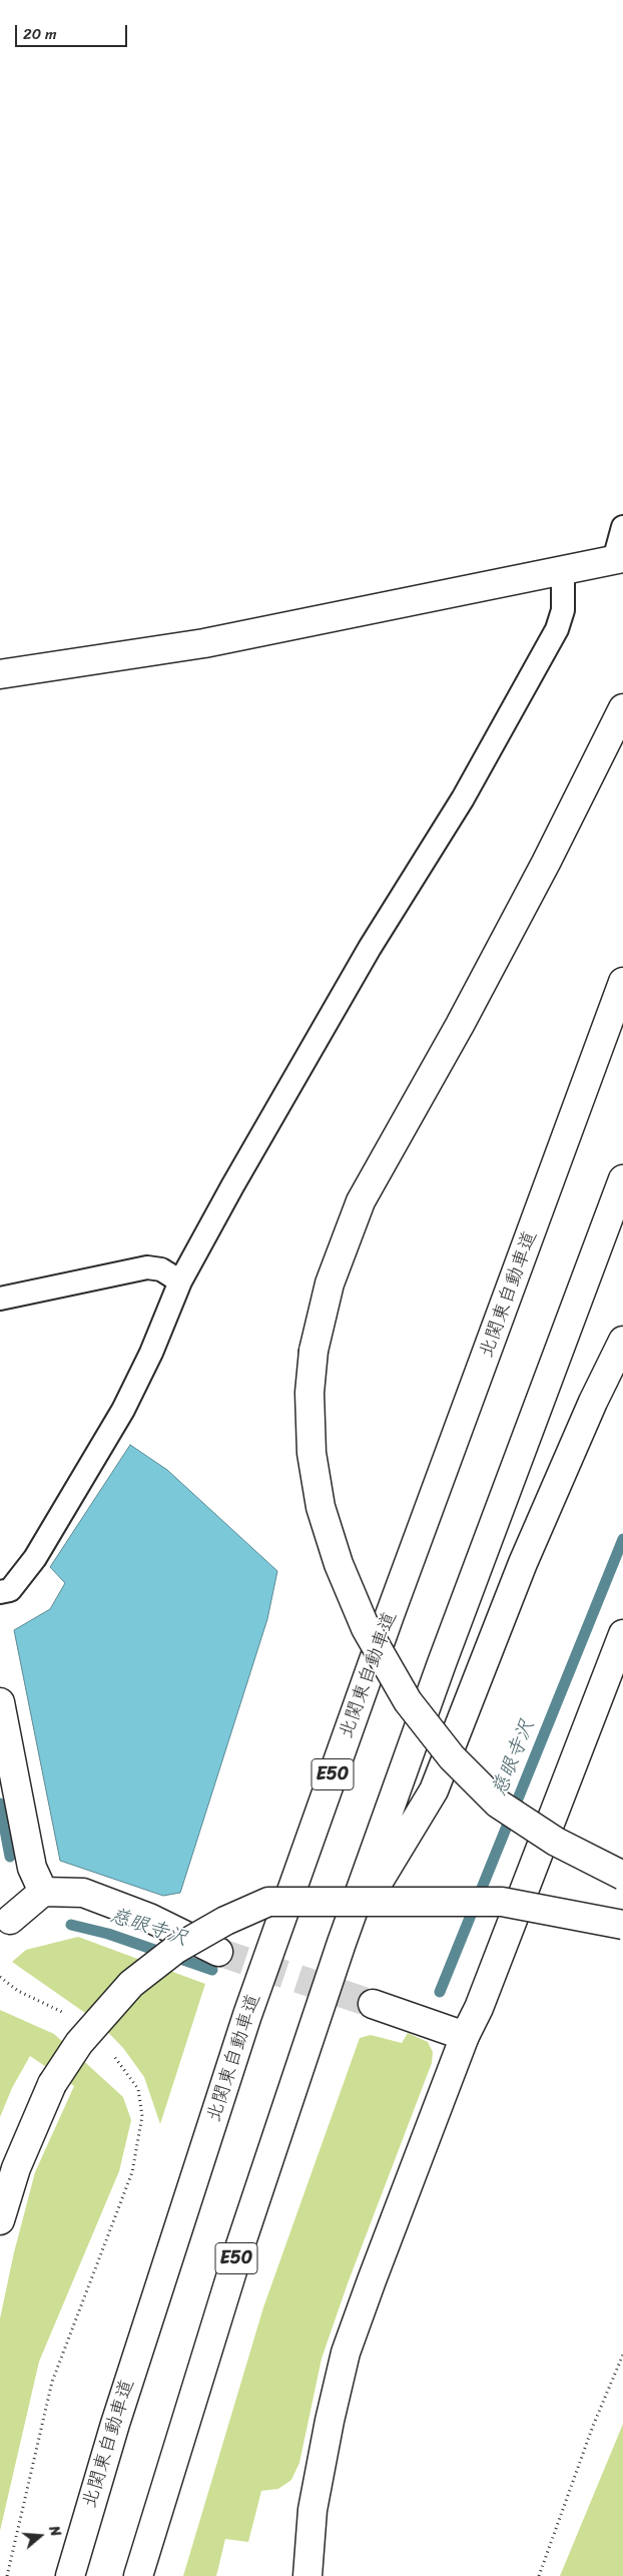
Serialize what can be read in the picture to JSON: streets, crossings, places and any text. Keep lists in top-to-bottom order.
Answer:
{
  "streets": {
    "main road": ["北関東自動車道", "E50"]
  },
  "water": ["慈眼寺沢"],
  "scale_bar": "20 m",
  "north": "right"
}
